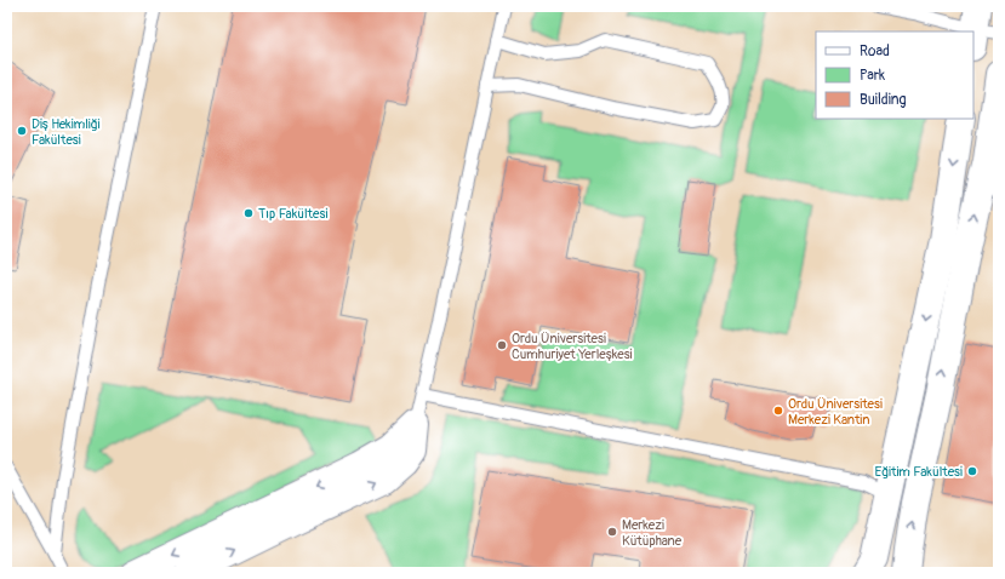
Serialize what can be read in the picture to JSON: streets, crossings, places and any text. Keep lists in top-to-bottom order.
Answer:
{
  "places": [
    "Diş Hekimliği Fakültesi",
    "Tıp Fakültesi",
    "Ordu Üniversitesi Cumhuriyet Yerleşkesi",
    "Ordu Üniversitesi Merkezi Kantin",
    "Eğitim Fakültesi",
    "Merkezi Kütüphane"
  ],
  "legend": ["Road", "Park", "Building"]
}
